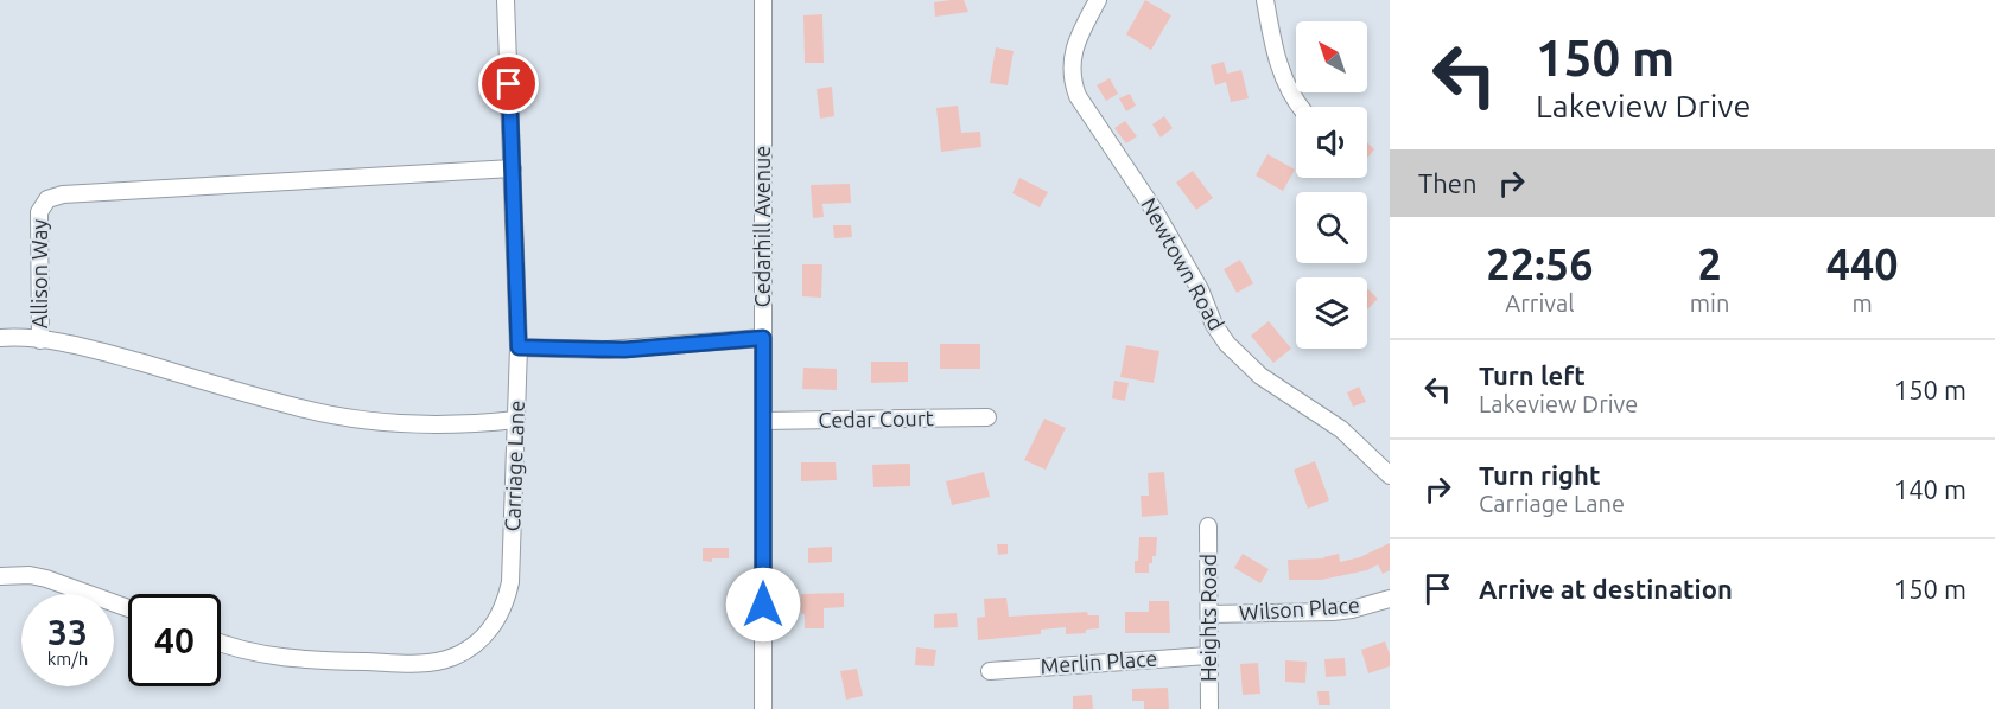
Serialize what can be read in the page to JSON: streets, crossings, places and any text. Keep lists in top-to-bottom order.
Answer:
{
  "streets": {
    "street": [
      "Cedarhill Avenue",
      "Newtown Road",
      "Allison Way",
      "Cedar Court",
      "Carriage Lane",
      "Wilson Place",
      "Heights Road",
      "Merlin Place"
    ]
  },
  "crossings": [
    ["Cedarhill Avenue", "Cedar Court"],
    ["Allison Way", "Carriage Lane"],
    ["Wilson Place", "Heights Road"],
    ["Heights Road", "Merlin Place"]
  ],
  "north": "top left",
  "page": {
    "turn": ["150 m", "Lakeview Drive"],
    "then": "Then",
    "eta": [
      "22:56",
      "Arrival",
      "2",
      "min",
      "440",
      "m"
    ],
    "list": [
      {
        "name": "Turn left",
        "note": "Lakeview Drive",
        "value": "150 m"
      },
      {
        "name": "Turn right",
        "note": "Carriage Lane",
        "value": "140 m"
      },
      {
        "name": "Arrive at destination",
        "value": "150 m"
      }
    ],
    "speed": "33 km/h",
    "limit": "40"
  }
}
